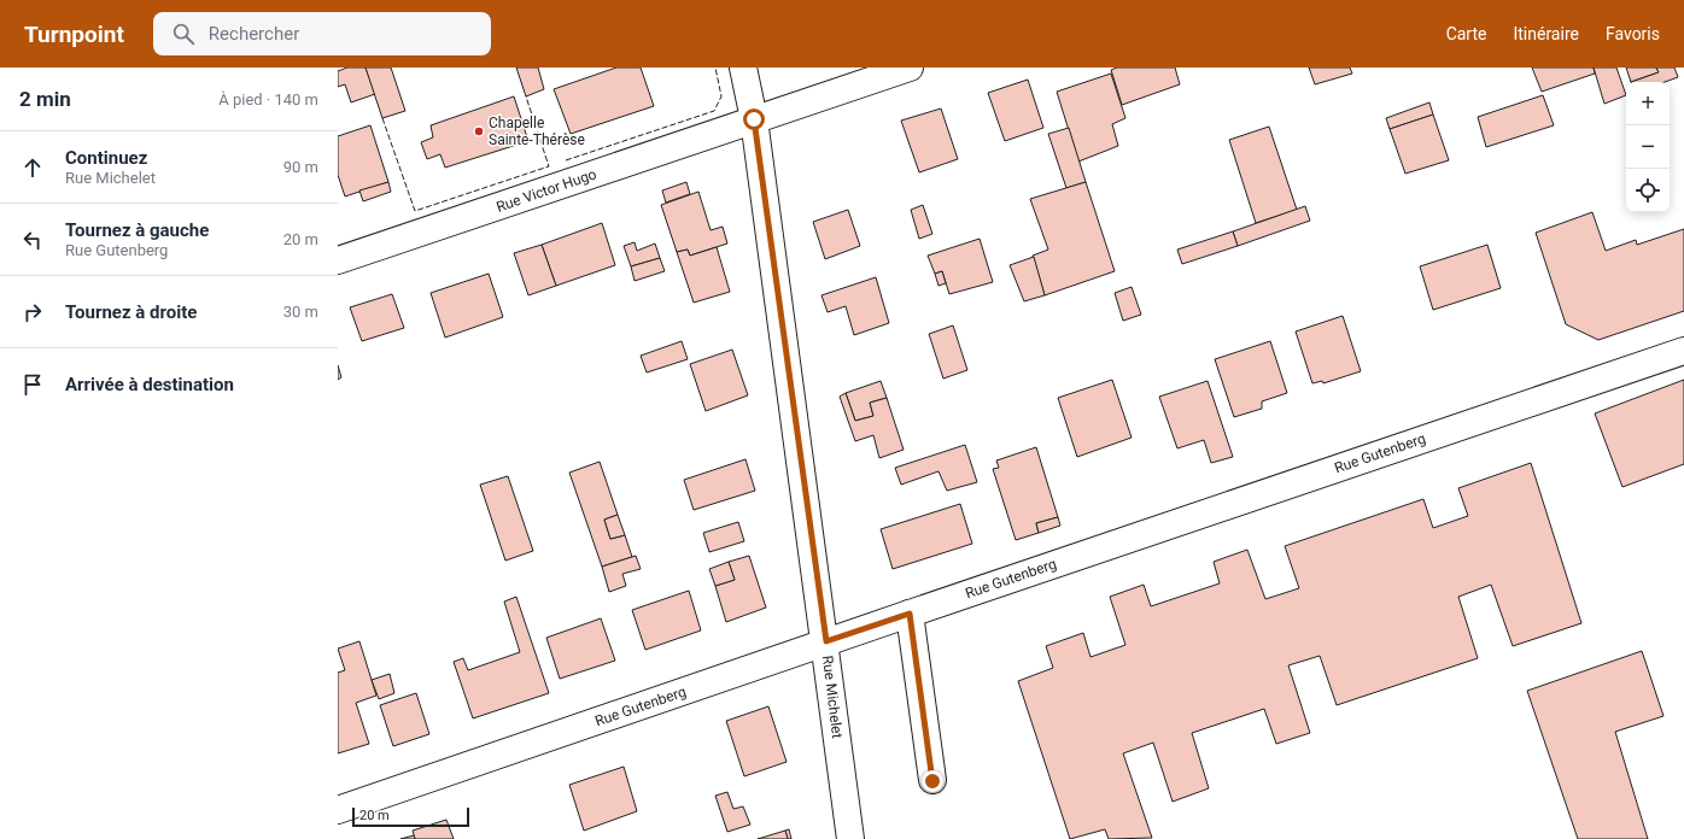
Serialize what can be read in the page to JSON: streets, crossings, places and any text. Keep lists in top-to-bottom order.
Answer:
{
  "streets": {
    "street": ["Rue Victor Hugo", "Rue Gutenberg", "Rue Michelet"]
  },
  "crossings": [
    ["Rue Victor Hugo", "Rue Michelet"],
    ["Rue Gutenberg", "Rue Michelet"]
  ],
  "places": ["Chapelle Sainte-Thérèse"],
  "scale_bar": "20 m",
  "page": {
    "header": "Turnpoint",
    "search": "Rechercher",
    "nav": ["Carte", "Itinéraire", "Favoris"],
    "heading": ["2 min", "À pied · 140 m"],
    "map_buttons": ["+", "−"],
    "list": [
      ["Continuez", "Rue Michelet", "90 m"],
      ["Tournez à gauche", "Rue Gutenberg", "20 m"],
      ["Tournez à droite", "30 m"],
      "Arrivée à destination"
    ],
    "scale": "20 m"
  }
}
